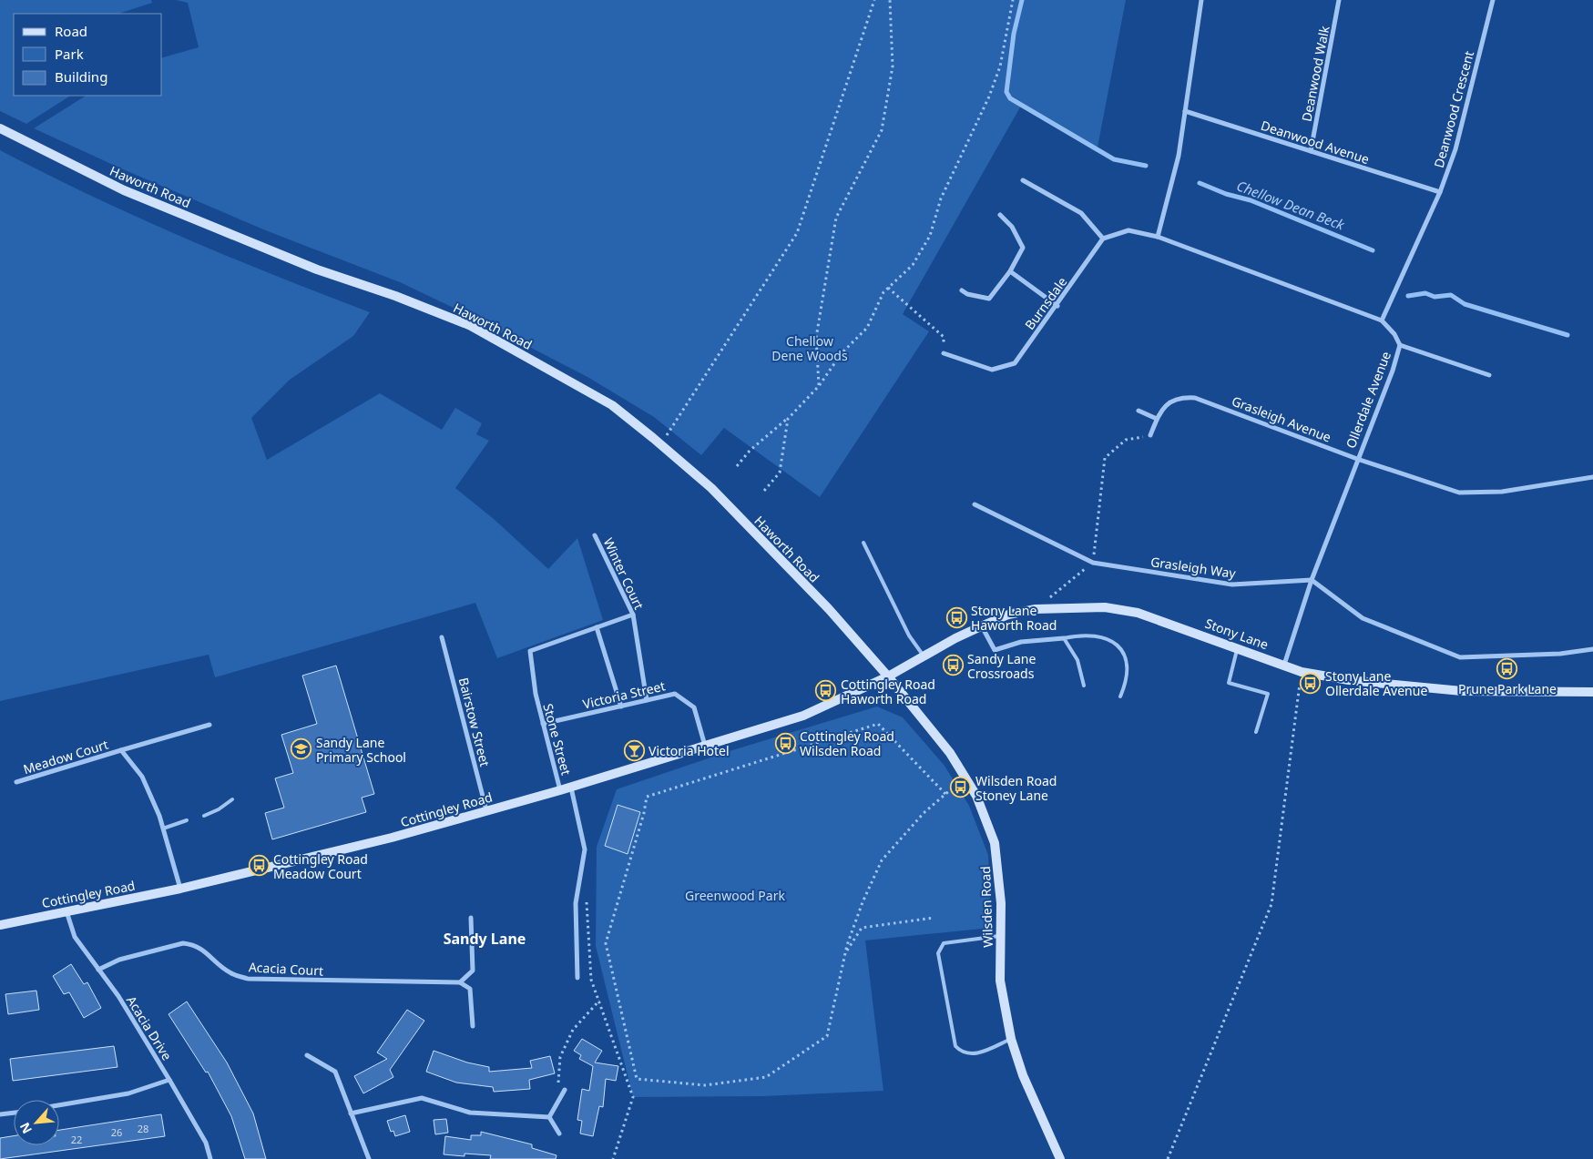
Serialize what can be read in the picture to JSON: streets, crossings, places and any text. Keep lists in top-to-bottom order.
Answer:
{
  "streets": {
    "main road": [
      "Haworth Road",
      "Stony Lane",
      "Cottingley Road",
      "Wilsden Road"
    ],
    "street": [
      "Deanwood Walk",
      "Deanwood Crescent",
      "Deanwood Avenue",
      "Burnsdale",
      "Ollerdale Avenue",
      "Grasleigh Avenue",
      "Grasleigh Way",
      "Winter Court",
      "Victoria Street",
      "Bairstow Street",
      "Stone Street",
      "Meadow Court",
      "Acacia Court",
      "Acacia Drive"
    ]
  },
  "crossings": [
    ["Deanwood Walk", "Deanwood Avenue"],
    ["Deanwood Crescent", "Deanwood Avenue"],
    ["Deanwood Crescent", "Ollerdale Avenue"],
    ["Haworth Road", "Stony Lane"],
    ["Haworth Road", "Cottingley Road"],
    ["Haworth Road", "Wilsden Road"],
    ["Ollerdale Avenue", "Grasleigh Avenue"],
    ["Ollerdale Avenue", "Grasleigh Way"],
    ["Ollerdale Avenue", "Stony Lane"],
    ["Winter Court", "Victoria Street"],
    ["Stony Lane", "Cottingley Road"],
    ["Stony Lane", "Wilsden Road"],
    ["Victoria Street", "Stone Street"],
    ["Victoria Street", "Cottingley Road"],
    ["Bairstow Street", "Cottingley Road"],
    ["Stone Street", "Cottingley Road"],
    ["Meadow Court", "Cottingley Road"],
    ["Cottingley Road", "Wilsden Road"],
    ["Cottingley Road", "Acacia Drive"],
    ["Acacia Court", "Acacia Drive"]
  ],
  "districts": ["Sandy Lane"],
  "water": ["Chellow Dean Beck"],
  "parks": ["Chellow Dene Woods", "Greenwood Park"],
  "places": {
    "bus stop": [
      "Stony Lane Haworth Road",
      "Sandy Lane Crossroads",
      "Prune Park Lane",
      "Stony Lane Ollerdale Avenue",
      "Cottingley Road Haworth Road",
      "Cottingley Road Wilsden Road",
      "Wilsden Road Stoney Lane",
      "Cottingley Road Meadow Court"
    ],
    "school or university": ["Sandy Lane Primary School"],
    "bar": ["Victoria Hotel"]
  },
  "house_numbers": ["28", "26", "22"],
  "legend": ["Road", "Park", "Building"],
  "north": "bottom left"
}
